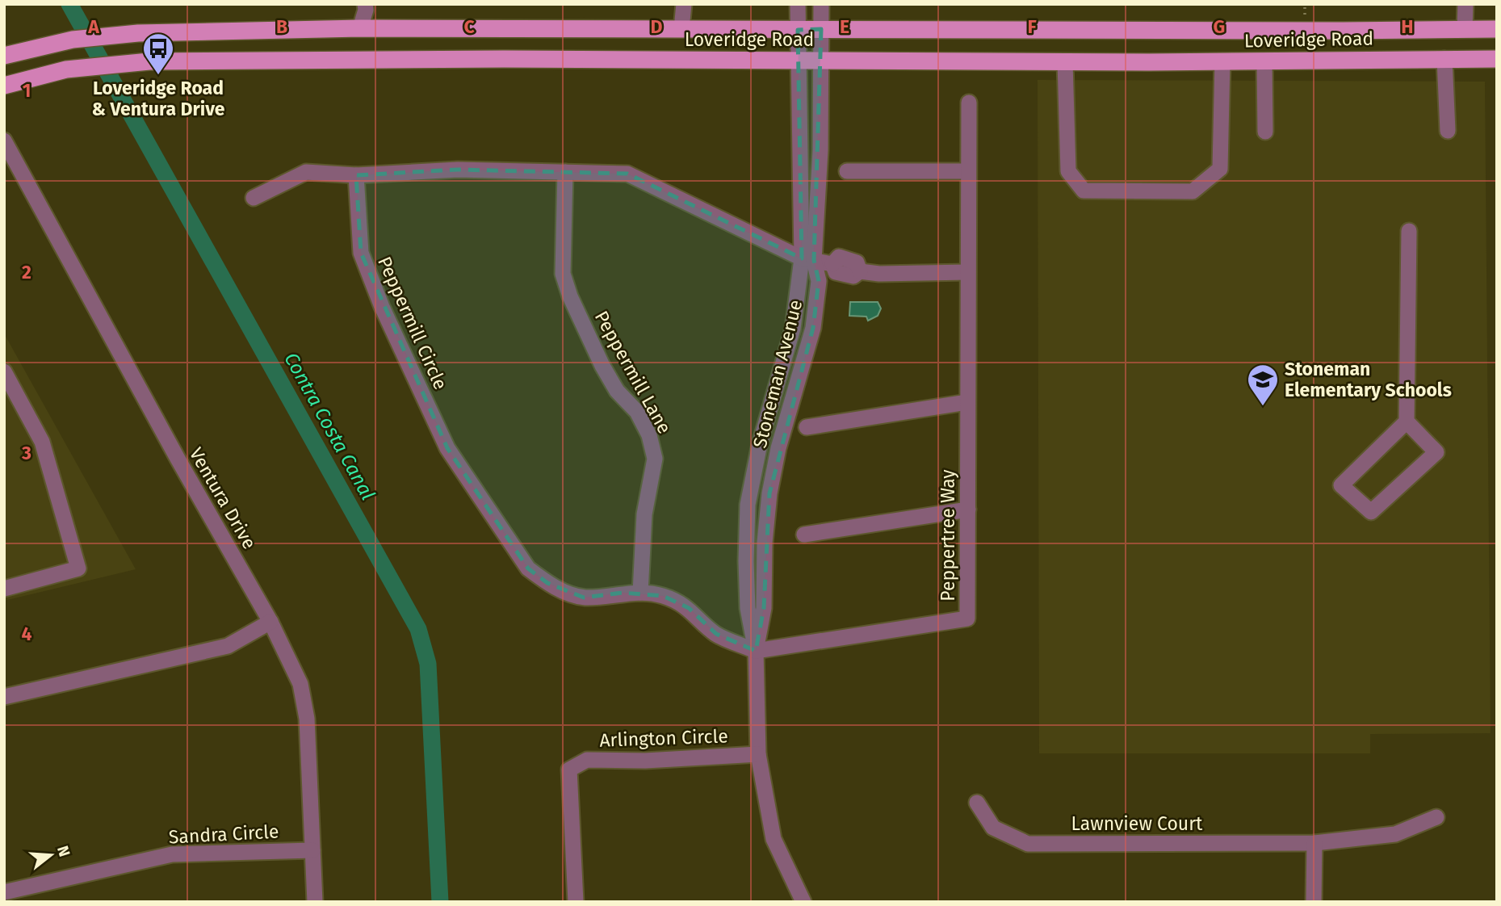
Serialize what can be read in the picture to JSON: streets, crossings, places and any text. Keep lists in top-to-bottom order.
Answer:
{
  "streets": {
    "main road": ["Loveridge Road"],
    "street": [
      "Peppermill Circle",
      "Peppermill Lane",
      "Stoneman Avenue",
      "Ventura Drive",
      "Peppertree Way",
      "Arlington Circle",
      "Lawnview Court",
      "Sandra Circle"
    ]
  },
  "crossings": [
    ["Loveridge Road", "Stoneman Avenue"],
    ["Peppermill Circle", "Peppermill Lane"],
    ["Peppermill Circle", "Stoneman Avenue"],
    ["Peppermill Circle", "Peppertree Way"],
    ["Stoneman Avenue", "Peppertree Way"],
    ["Stoneman Avenue", "Arlington Circle"],
    ["Ventura Drive", "Sandra Circle"]
  ],
  "water": ["Contra Costa Canal"],
  "places": {
    "bus stop": ["Loveridge Road & Ventura Drive"],
    "school or university": ["Stoneman Elementary Schools"]
  },
  "north": "right",
  "grid": {
    "columns": [
      "A",
      "B",
      "C",
      "D",
      "E",
      "F",
      "G",
      "H"
    ],
    "rows": [
      "1",
      "2",
      "3",
      "4"
    ]
  }
}
